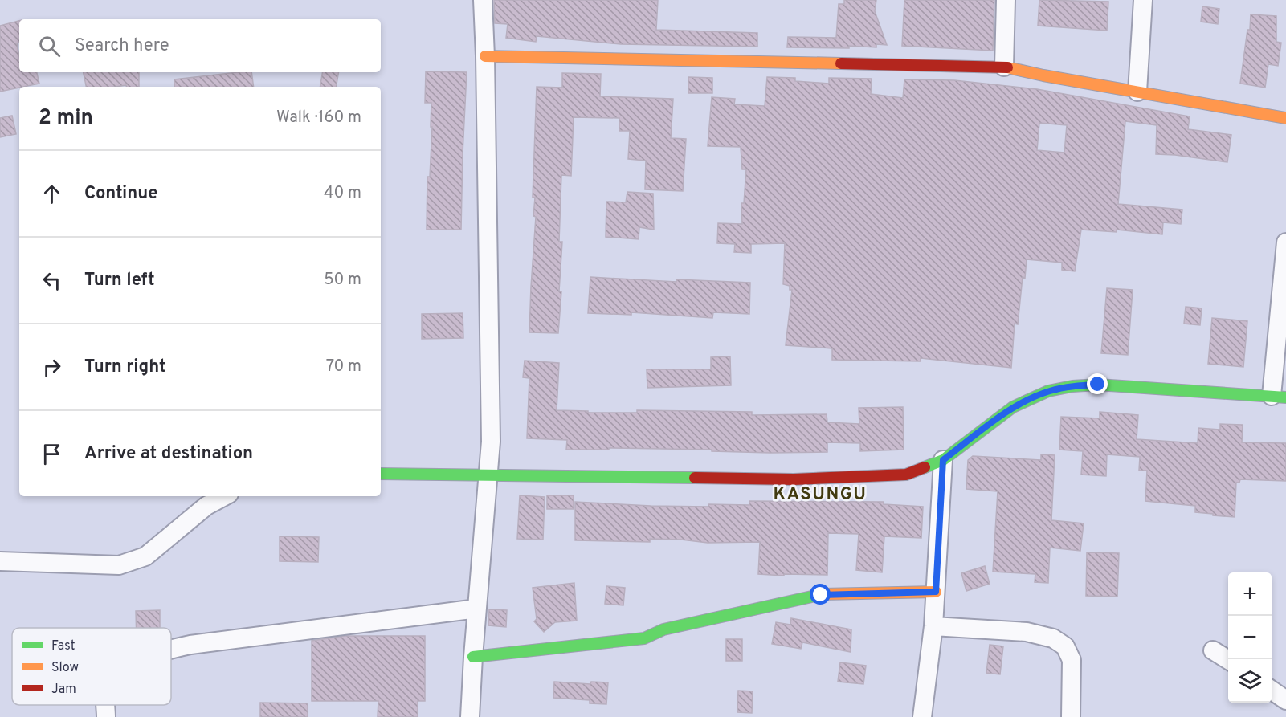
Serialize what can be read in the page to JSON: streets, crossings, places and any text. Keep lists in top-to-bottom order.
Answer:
{
  "districts": ["KASUNGU"],
  "legend": ["Fast", "Slow", "Jam"],
  "page": {
    "search": "Search here",
    "heading": ["2 min", "Walk · 160 m"],
    "list": [
      ["Continue", "40 m"],
      ["Turn left", "50 m"],
      ["Turn right", "70 m"],
      "Arrive at destination"
    ],
    "map_buttons": ["+", "−"]
  }
}
